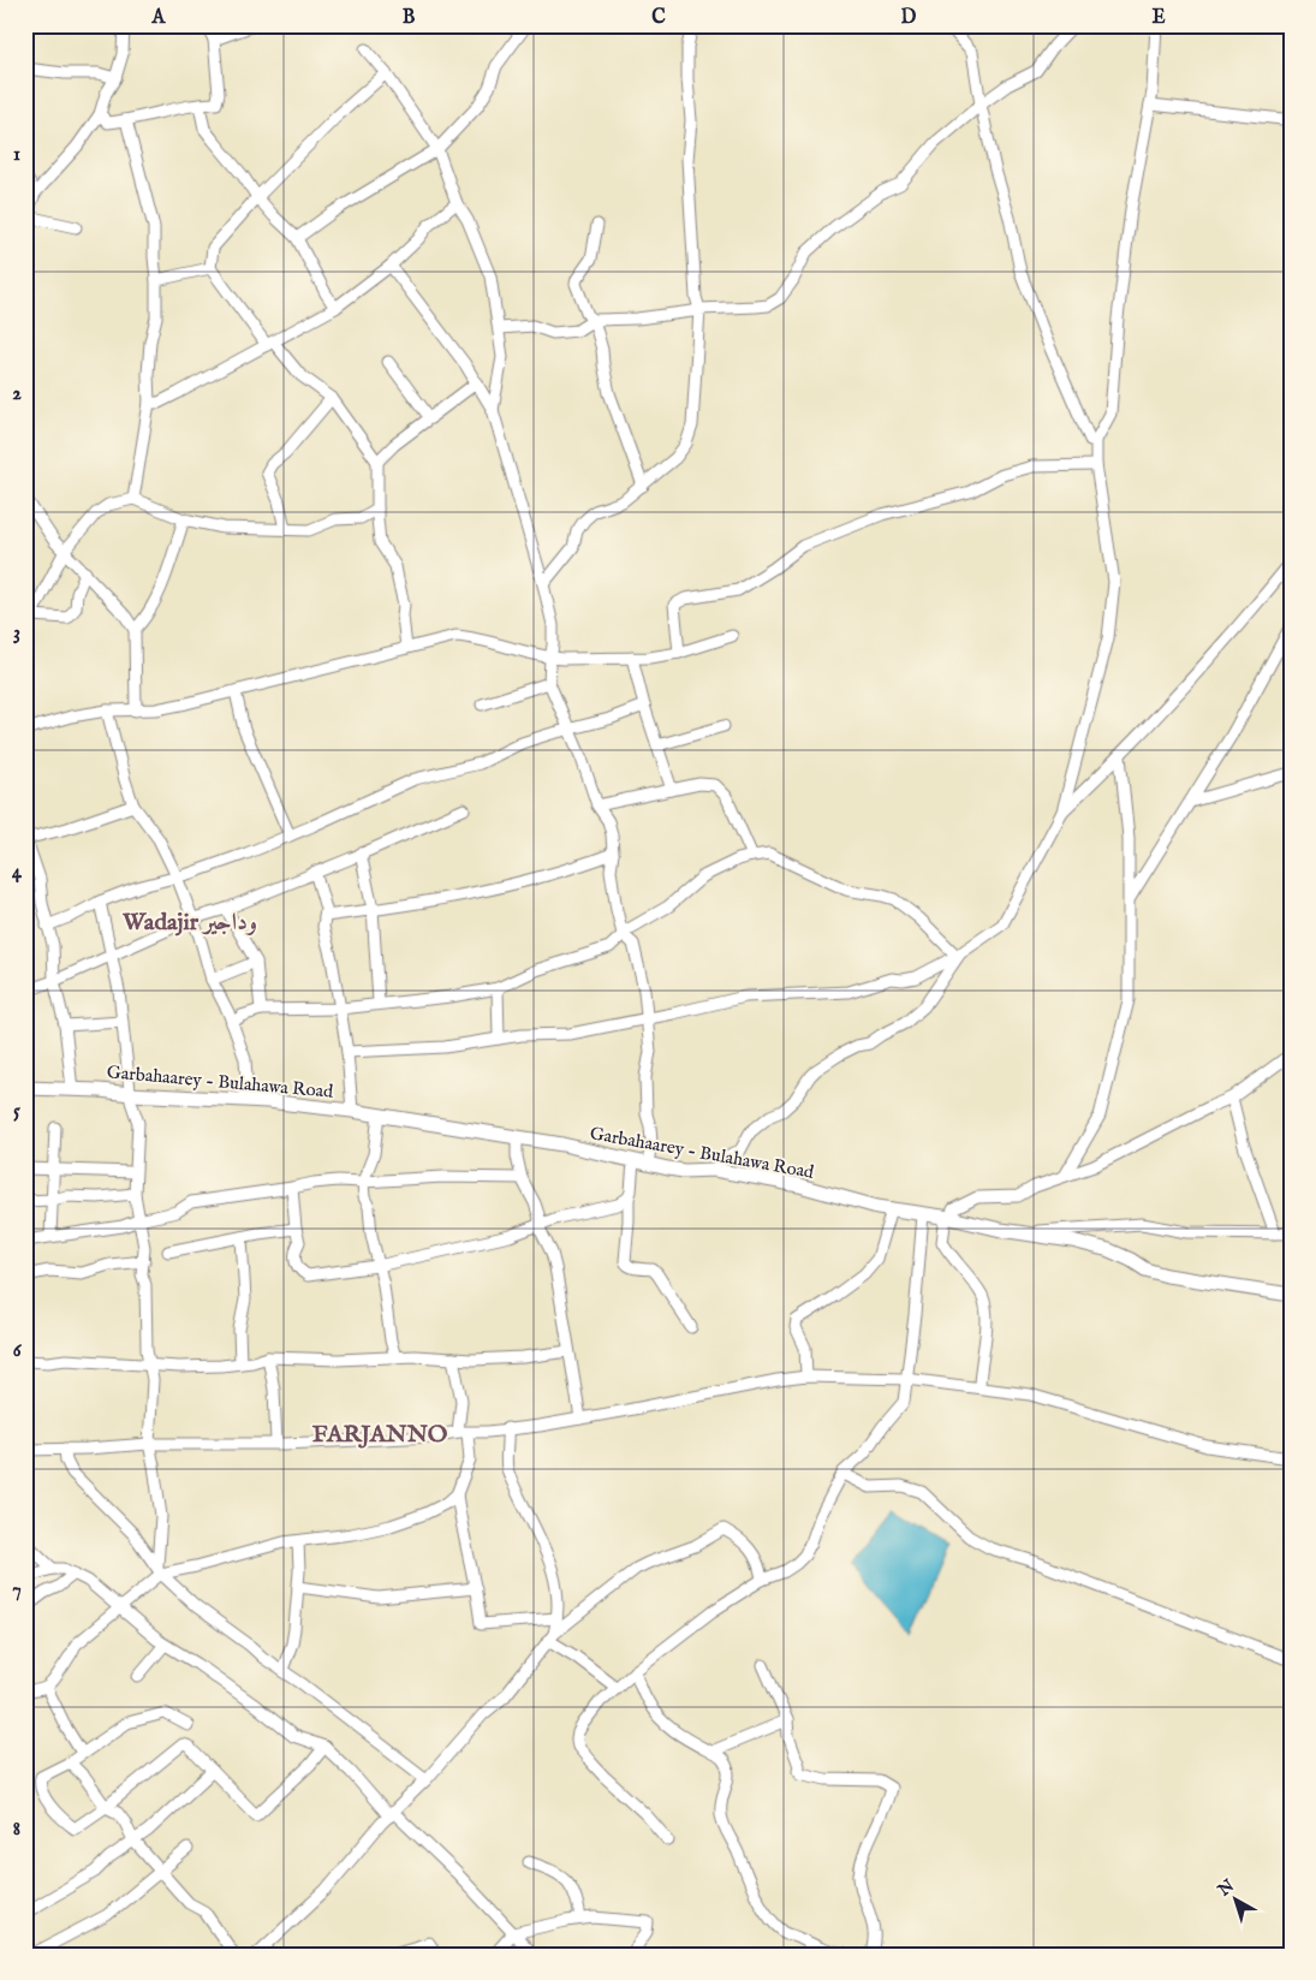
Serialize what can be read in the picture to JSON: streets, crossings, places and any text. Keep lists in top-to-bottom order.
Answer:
{
  "streets": {
    "main road": ["Garbahaarey - Bulahawa Road"]
  },
  "districts": ["Wadajir وداجير", "FARJANNO"],
  "north": "top left",
  "grid": {
    "columns": [
      "A",
      "B",
      "C",
      "D",
      "E"
    ],
    "rows": [
      "1",
      "2",
      "3",
      "4",
      "5",
      "6",
      "7",
      "8"
    ]
  }
}
